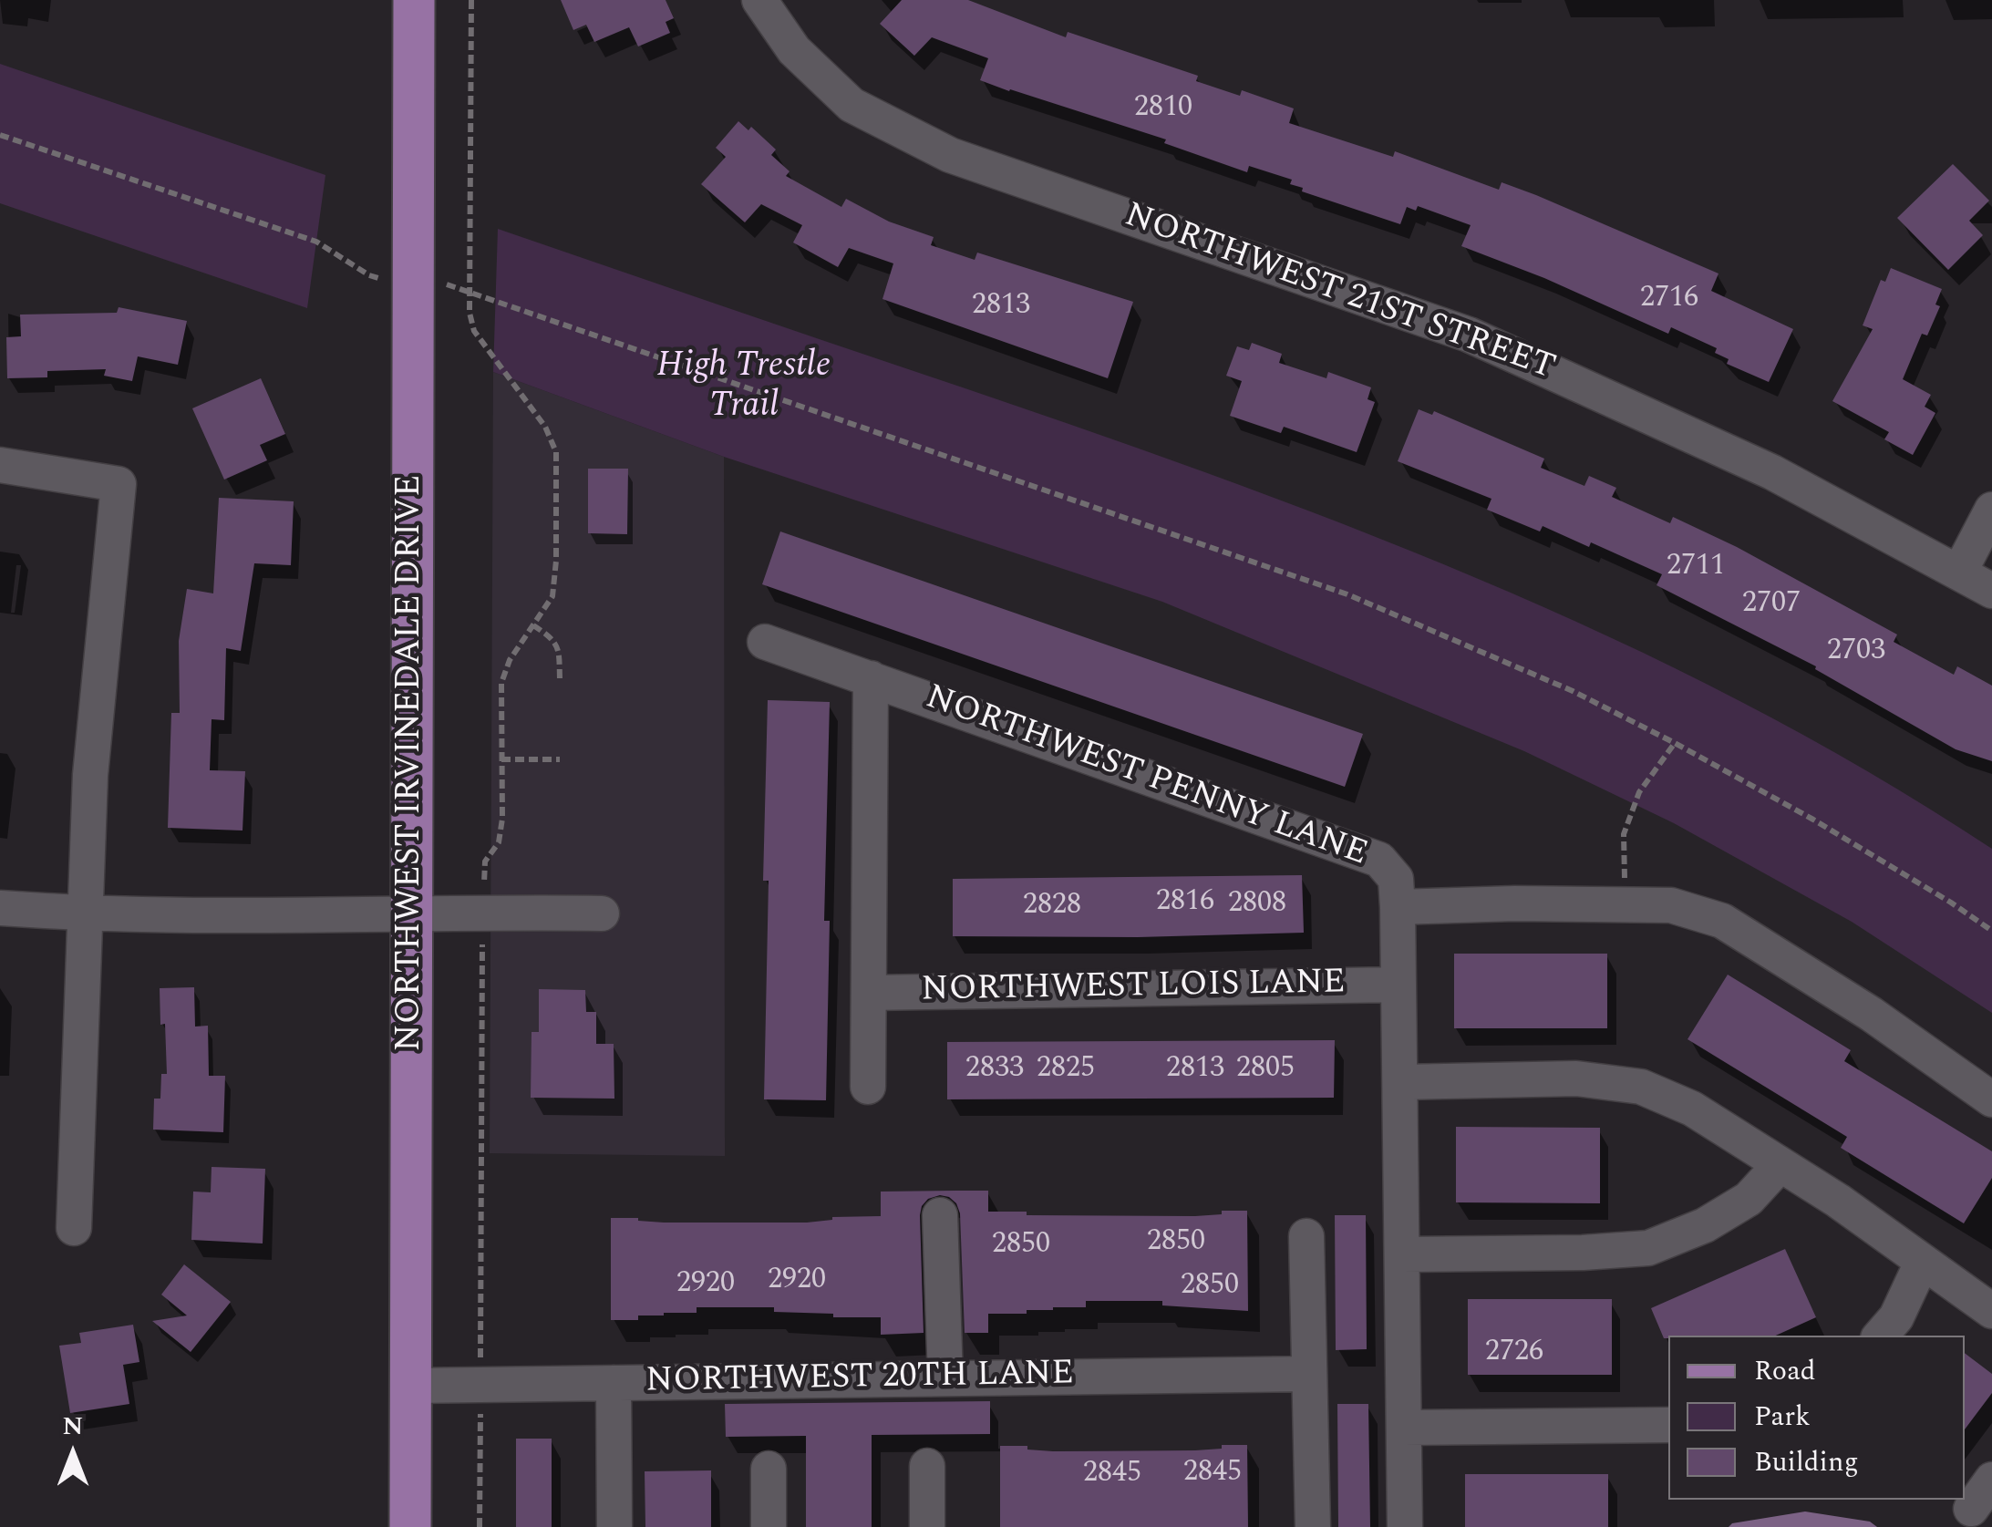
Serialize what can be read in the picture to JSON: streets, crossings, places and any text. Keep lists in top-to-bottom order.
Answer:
{
  "streets": {
    "main road": ["NORTHWEST IRVINEDALE DRIVE"],
    "street": [
      "NORTHWEST 21ST STREET",
      "NORTHWEST PENNY LANE",
      "NORTHWEST LOIS LANE",
      "NORTHWEST 20TH LANE"
    ]
  },
  "crossings": [
    ["NORTHWEST IRVINEDALE DRIVE", "NORTHWEST 20TH LANE"]
  ],
  "parks": ["High Trestle Trail"],
  "house_numbers": [
    "2810",
    "2716",
    "2813",
    "2711",
    "2707",
    "2703",
    "2816",
    "2808",
    "2828",
    "2833",
    "2825",
    "2813",
    "2805",
    "2850",
    "2850",
    "2920",
    "2920",
    "2850",
    "2726",
    "2845",
    "2845"
  ],
  "legend": ["Road", "Park", "Building"],
  "north": "top"
}
